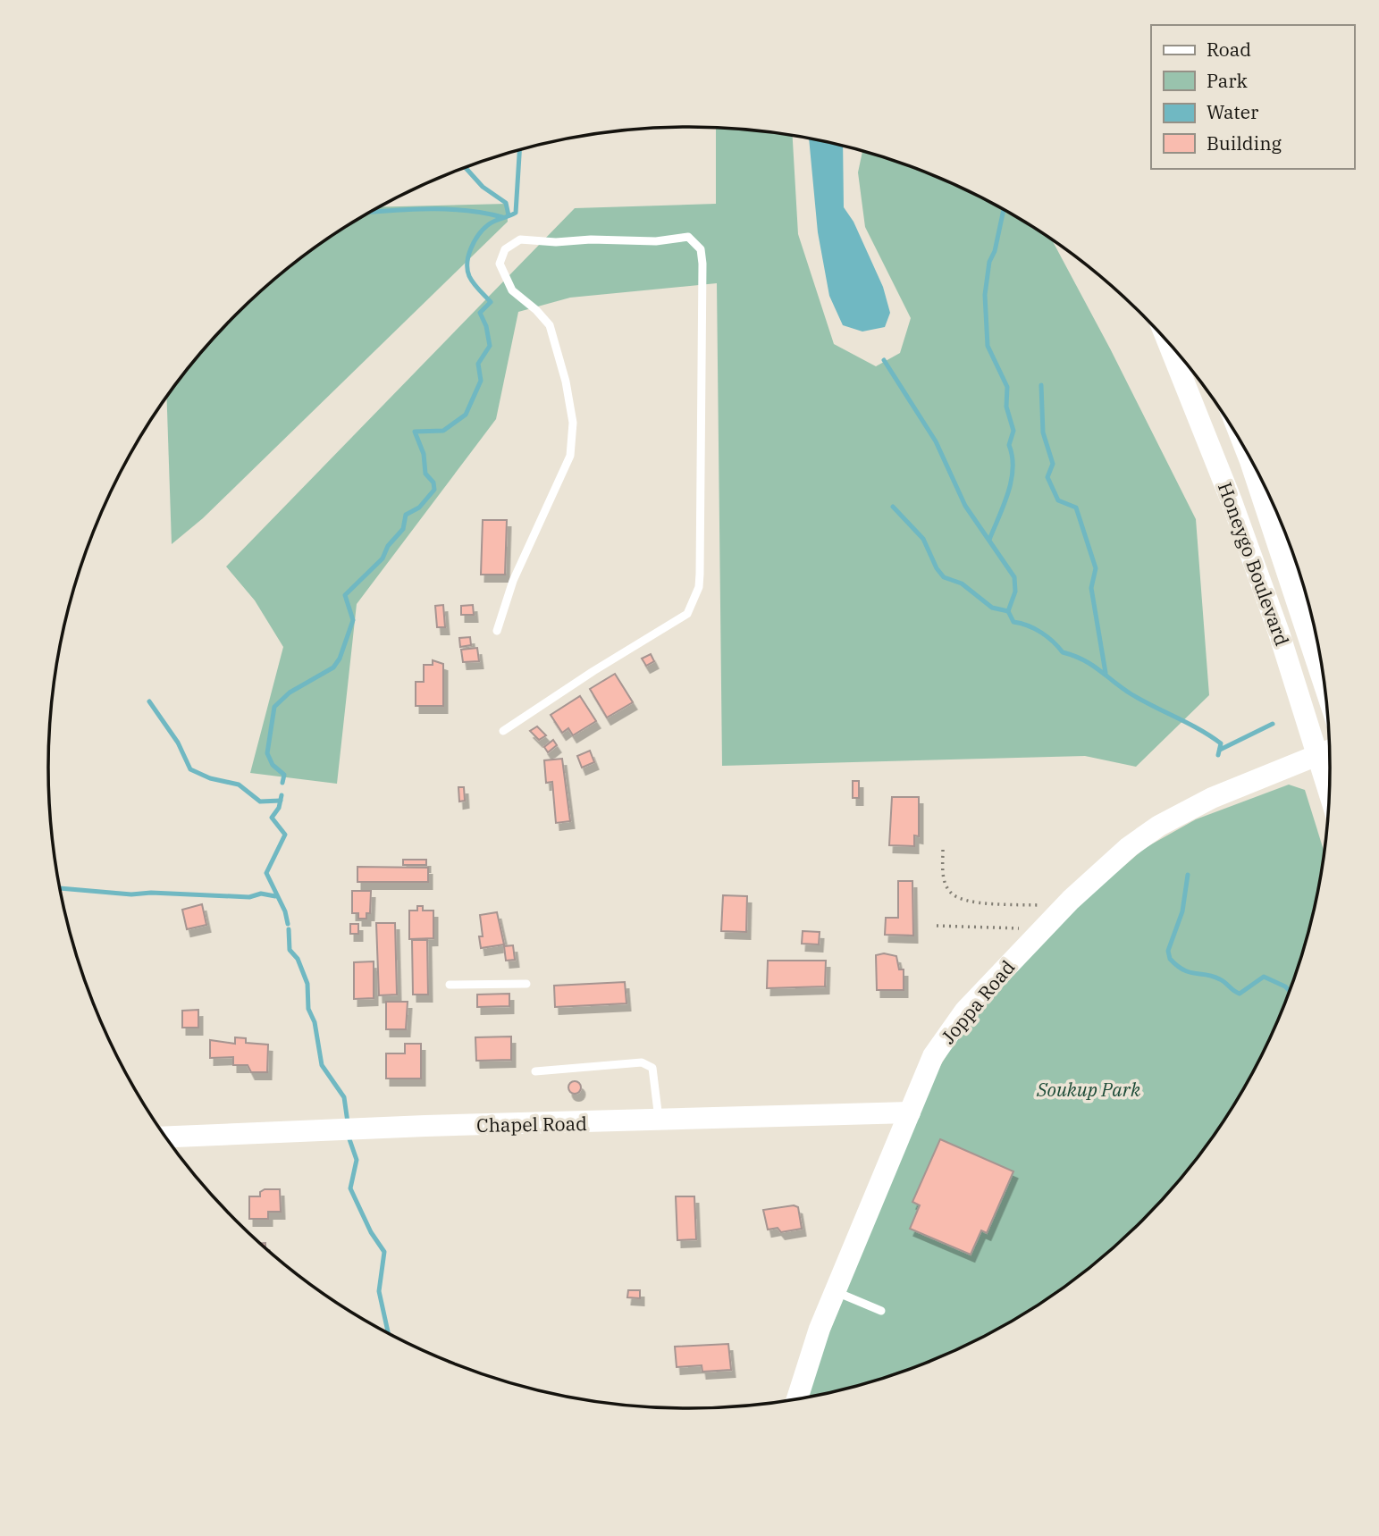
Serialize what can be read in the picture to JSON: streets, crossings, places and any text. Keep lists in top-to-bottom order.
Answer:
{
  "streets": {
    "street": ["Honeygo Boulevard", "Joppa Road", "Chapel Road"]
  },
  "crossings": [
    ["Honeygo Boulevard", "Joppa Road"],
    ["Joppa Road", "Chapel Road"]
  ],
  "parks": ["Soukup Park"],
  "legend": [
    "Road",
    "Park",
    "Water",
    "Building"
  ]
}
